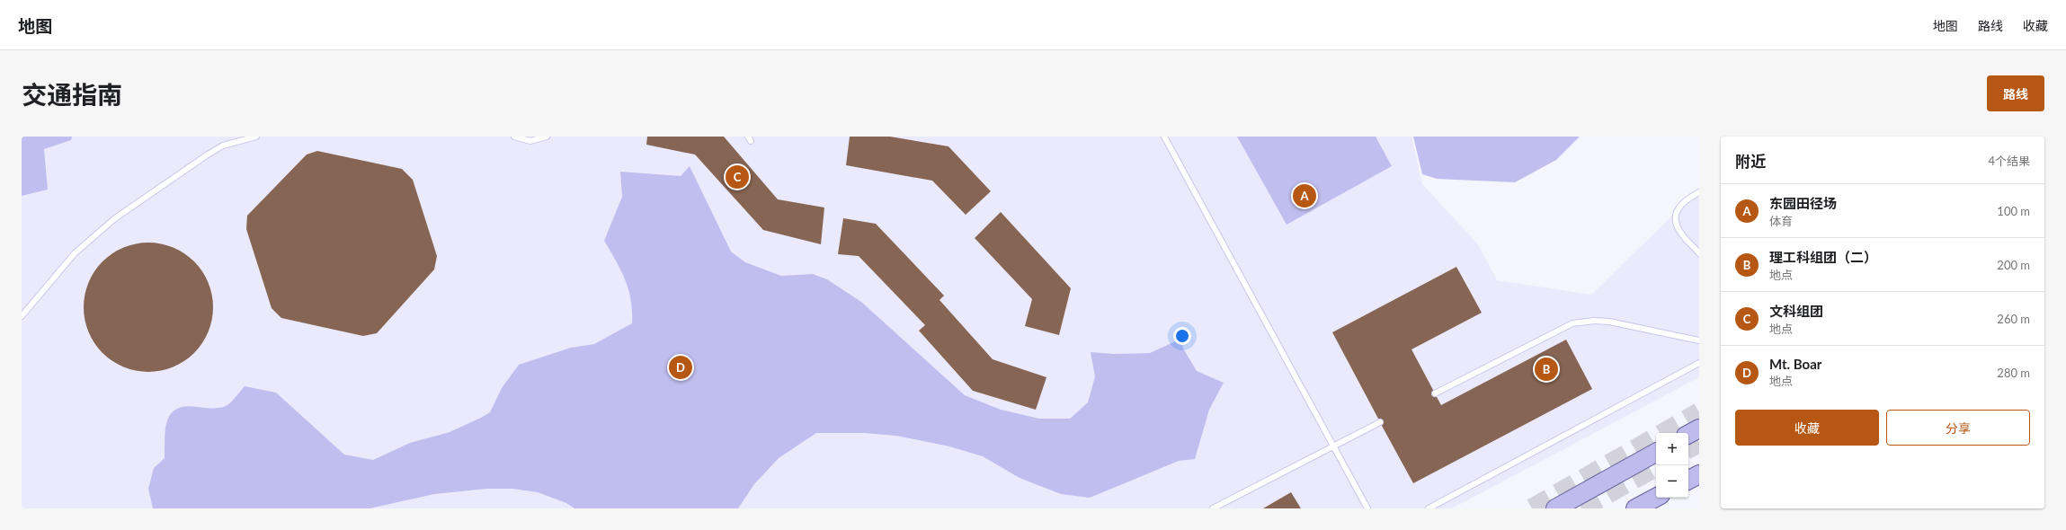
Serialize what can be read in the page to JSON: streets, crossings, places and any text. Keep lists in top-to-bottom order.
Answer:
{
  "page": {
    "header": "地图",
    "nav": ["地图", "路线", "收藏"],
    "title": "交通指南",
    "buttons": [
      "路线",
      ["收藏", "分享"]
    ],
    "heading": ["附近", "4个结果"],
    "pins": [
      "C",
      "A",
      "D",
      "B"
    ],
    "list": [
      {
        "mark": "A",
        "name": "东园田径场",
        "note": "体育",
        "value": "100 m"
      },
      {
        "mark": "B",
        "name": "理工科组团（二）",
        "note": "地点",
        "value": "200 m"
      },
      {
        "mark": "C",
        "name": "文科组团",
        "note": "地点",
        "value": "260 m"
      },
      {
        "mark": "D",
        "name": "Mt. Boar",
        "note": "地点",
        "value": "280 m"
      }
    ],
    "map_buttons": ["+", "−"]
  }
}
